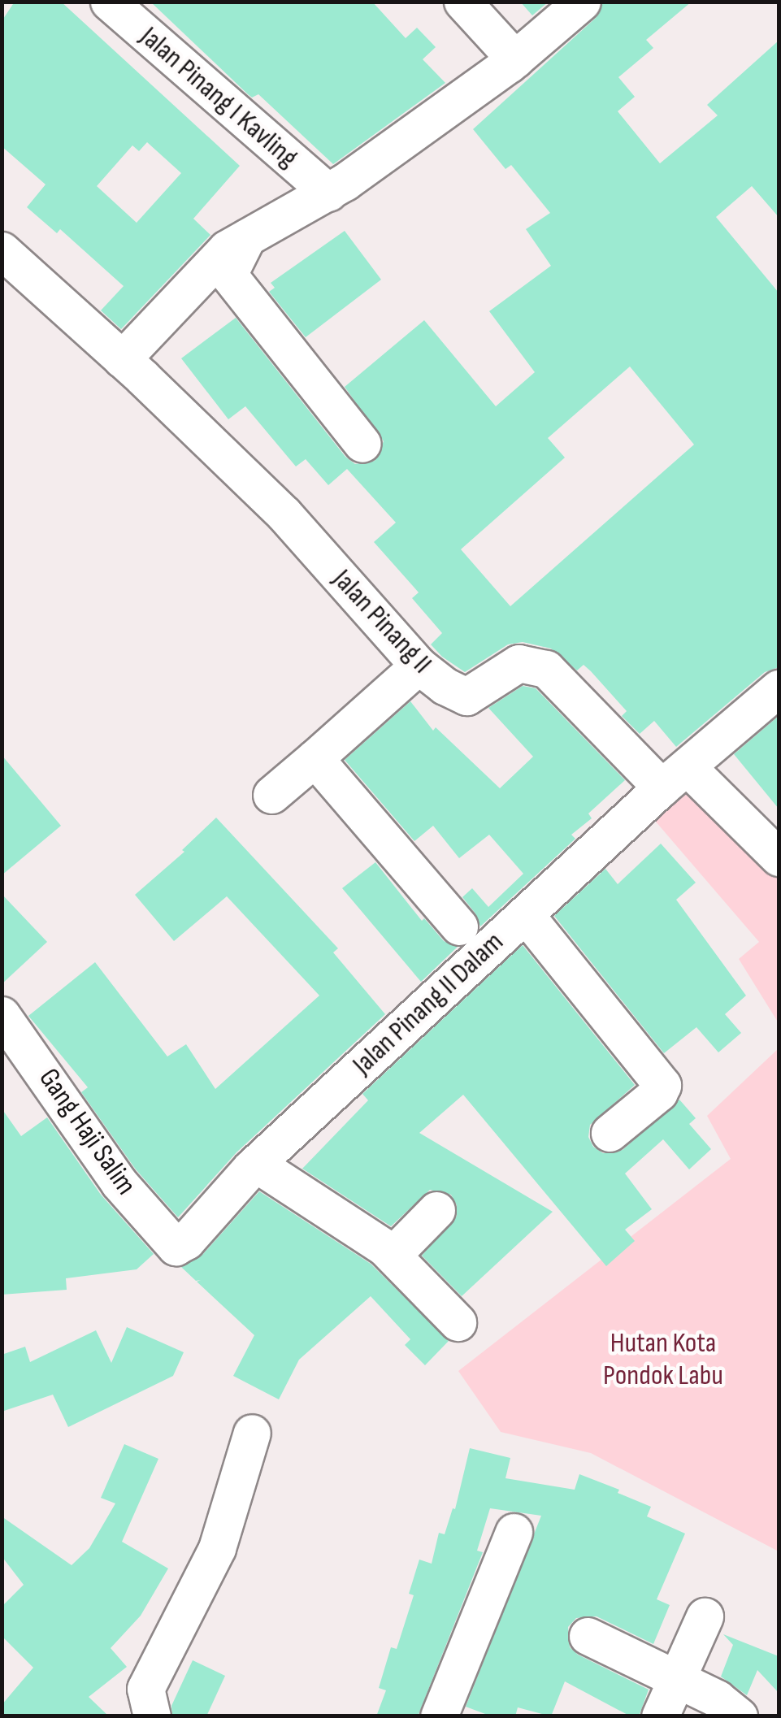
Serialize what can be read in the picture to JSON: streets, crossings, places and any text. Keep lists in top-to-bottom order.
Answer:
{
  "streets": {
    "street": [
      "Jalan Pinang I Kavling",
      "Jalan Pinang II",
      "Jalan Pinang II Dalam",
      "Gang Haji Salim"
    ]
  },
  "crossings": [
    ["Jalan Pinang II", "Jalan Pinang II Dalam"],
    ["Jalan Pinang II Dalam", "Gang Haji Salim"]
  ],
  "parks": ["Hutan Kota Pondok Labu"]
}
